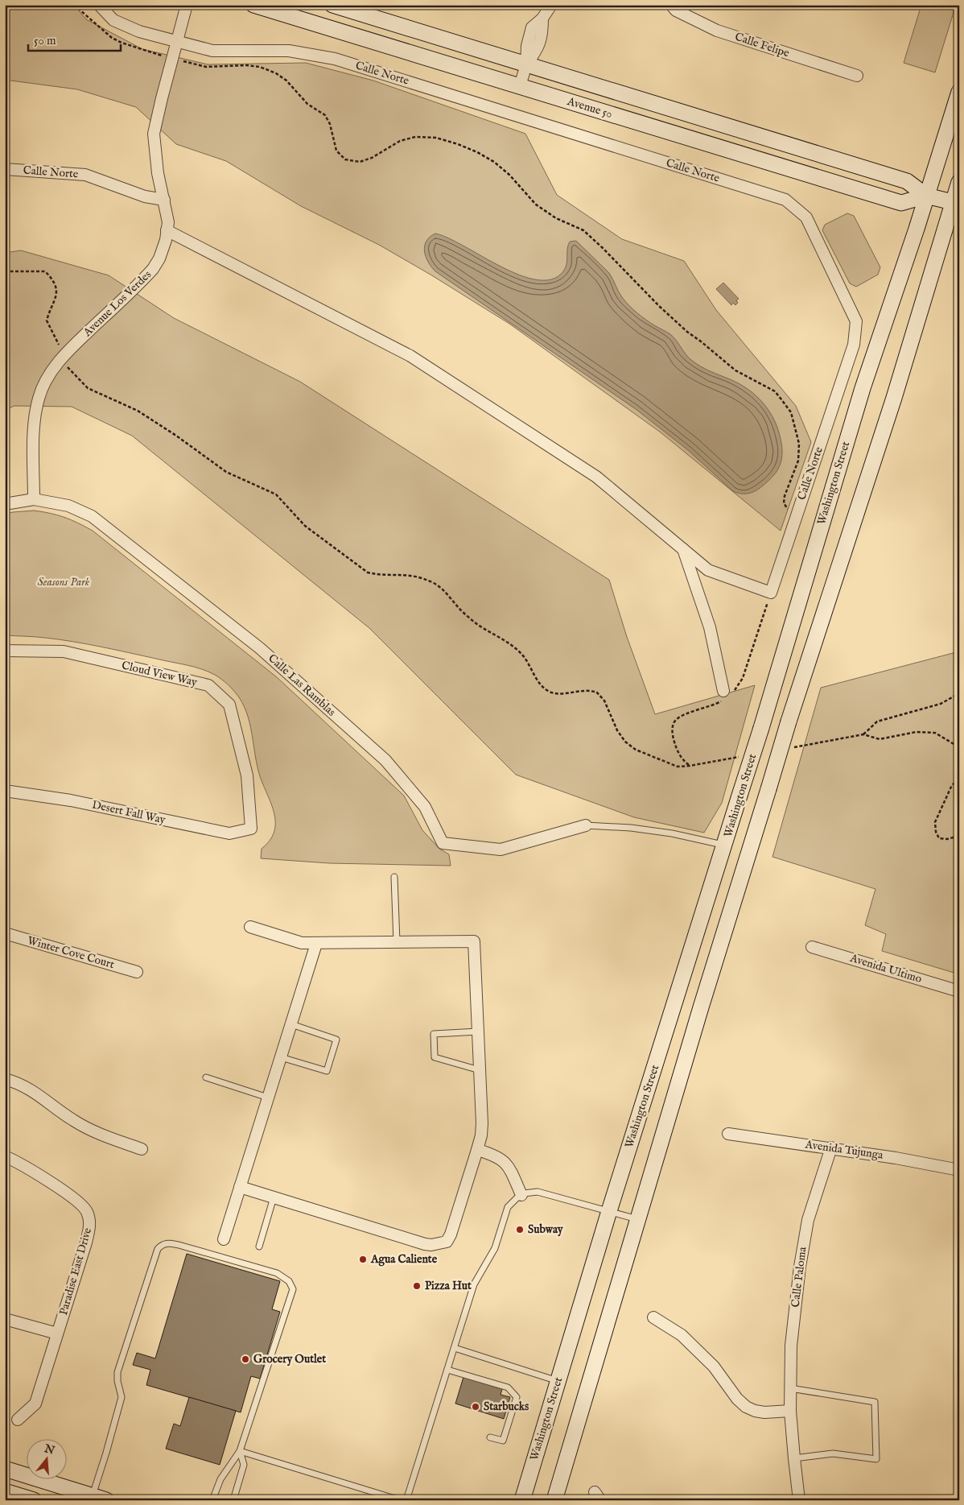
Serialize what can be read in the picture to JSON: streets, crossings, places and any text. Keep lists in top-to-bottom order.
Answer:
{
  "streets": {
    "main road": ["Avenue 50", "Washington Street"],
    "street": [
      "Calle Felipe",
      "Calle Norte",
      "Avenue Los Verdes",
      "Cloud View Way",
      "Calle Las Ramblas",
      "Desert Fall Way",
      "Winter Cove Court",
      "Avenida Ultimo",
      "Avenida Tujunga",
      "Paradise East Drive",
      "Calle Paloma"
    ]
  },
  "crossings": [
    ["Calle Norte", "Avenue Los Verdes"],
    ["Avenue 50", "Washington Street"],
    ["Avenue Los Verdes", "Calle Las Ramblas"],
    ["Cloud View Way", "Desert Fall Way"],
    ["Avenida Tujunga", "Calle Paloma"]
  ],
  "parks": ["Seasons Park"],
  "places": [
    "Subway",
    "Agua Caliente",
    "Pizza Hut",
    "Grocery Outlet",
    "Starbucks"
  ],
  "scale_bar": "50 m",
  "north": "top"
}
